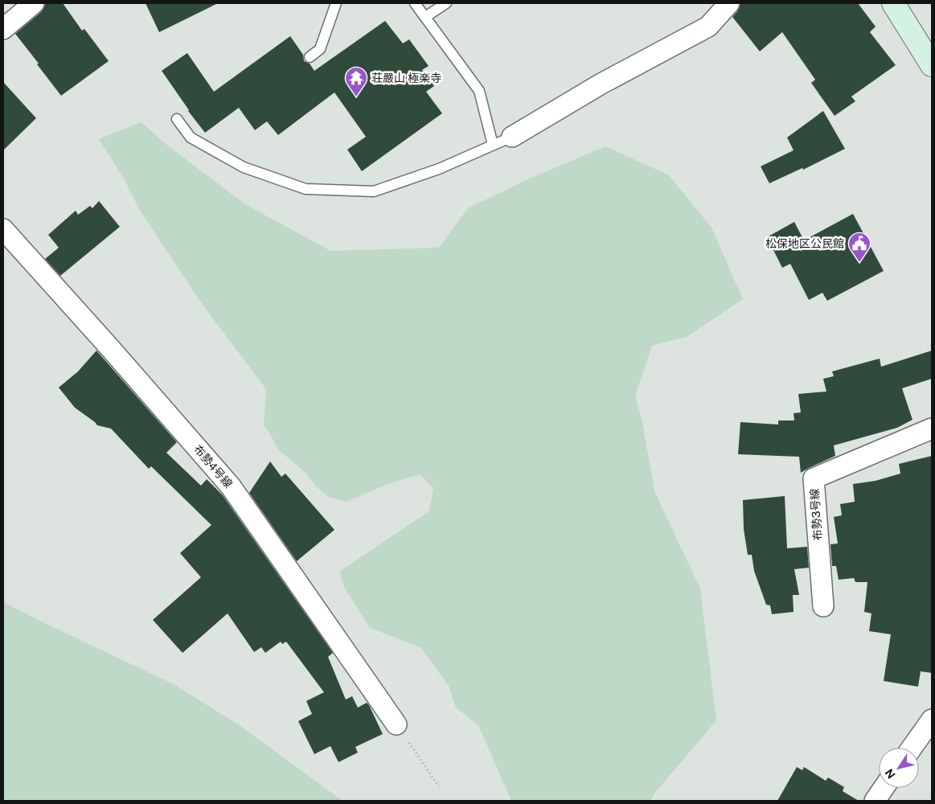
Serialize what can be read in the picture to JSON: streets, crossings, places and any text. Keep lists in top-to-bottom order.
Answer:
{
  "streets": {
    "street": ["布勢4号線", "布勢3号線"]
  },
  "places": {
    "temple": ["荘嚴山 極楽寺"],
    "public building": ["松保地区公民館"]
  },
  "north": "bottom left"
}
